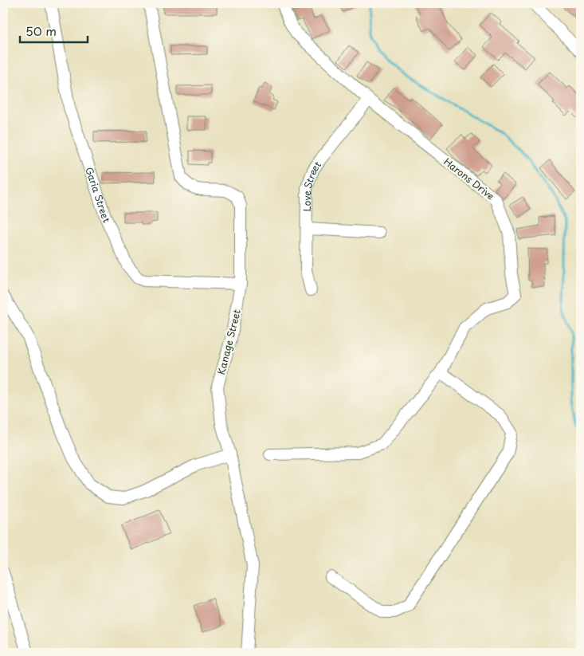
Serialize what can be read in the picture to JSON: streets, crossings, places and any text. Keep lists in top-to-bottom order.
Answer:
{
  "streets": {
    "street": [
      "Harons Drive",
      "Love Street",
      "Garia Street",
      "Kanage Street"
    ]
  },
  "crossings": [
    ["Harons Drive", "Love Street"],
    ["Garia Street", "Kanage Street"]
  ],
  "scale_bar": "50 m"
}
